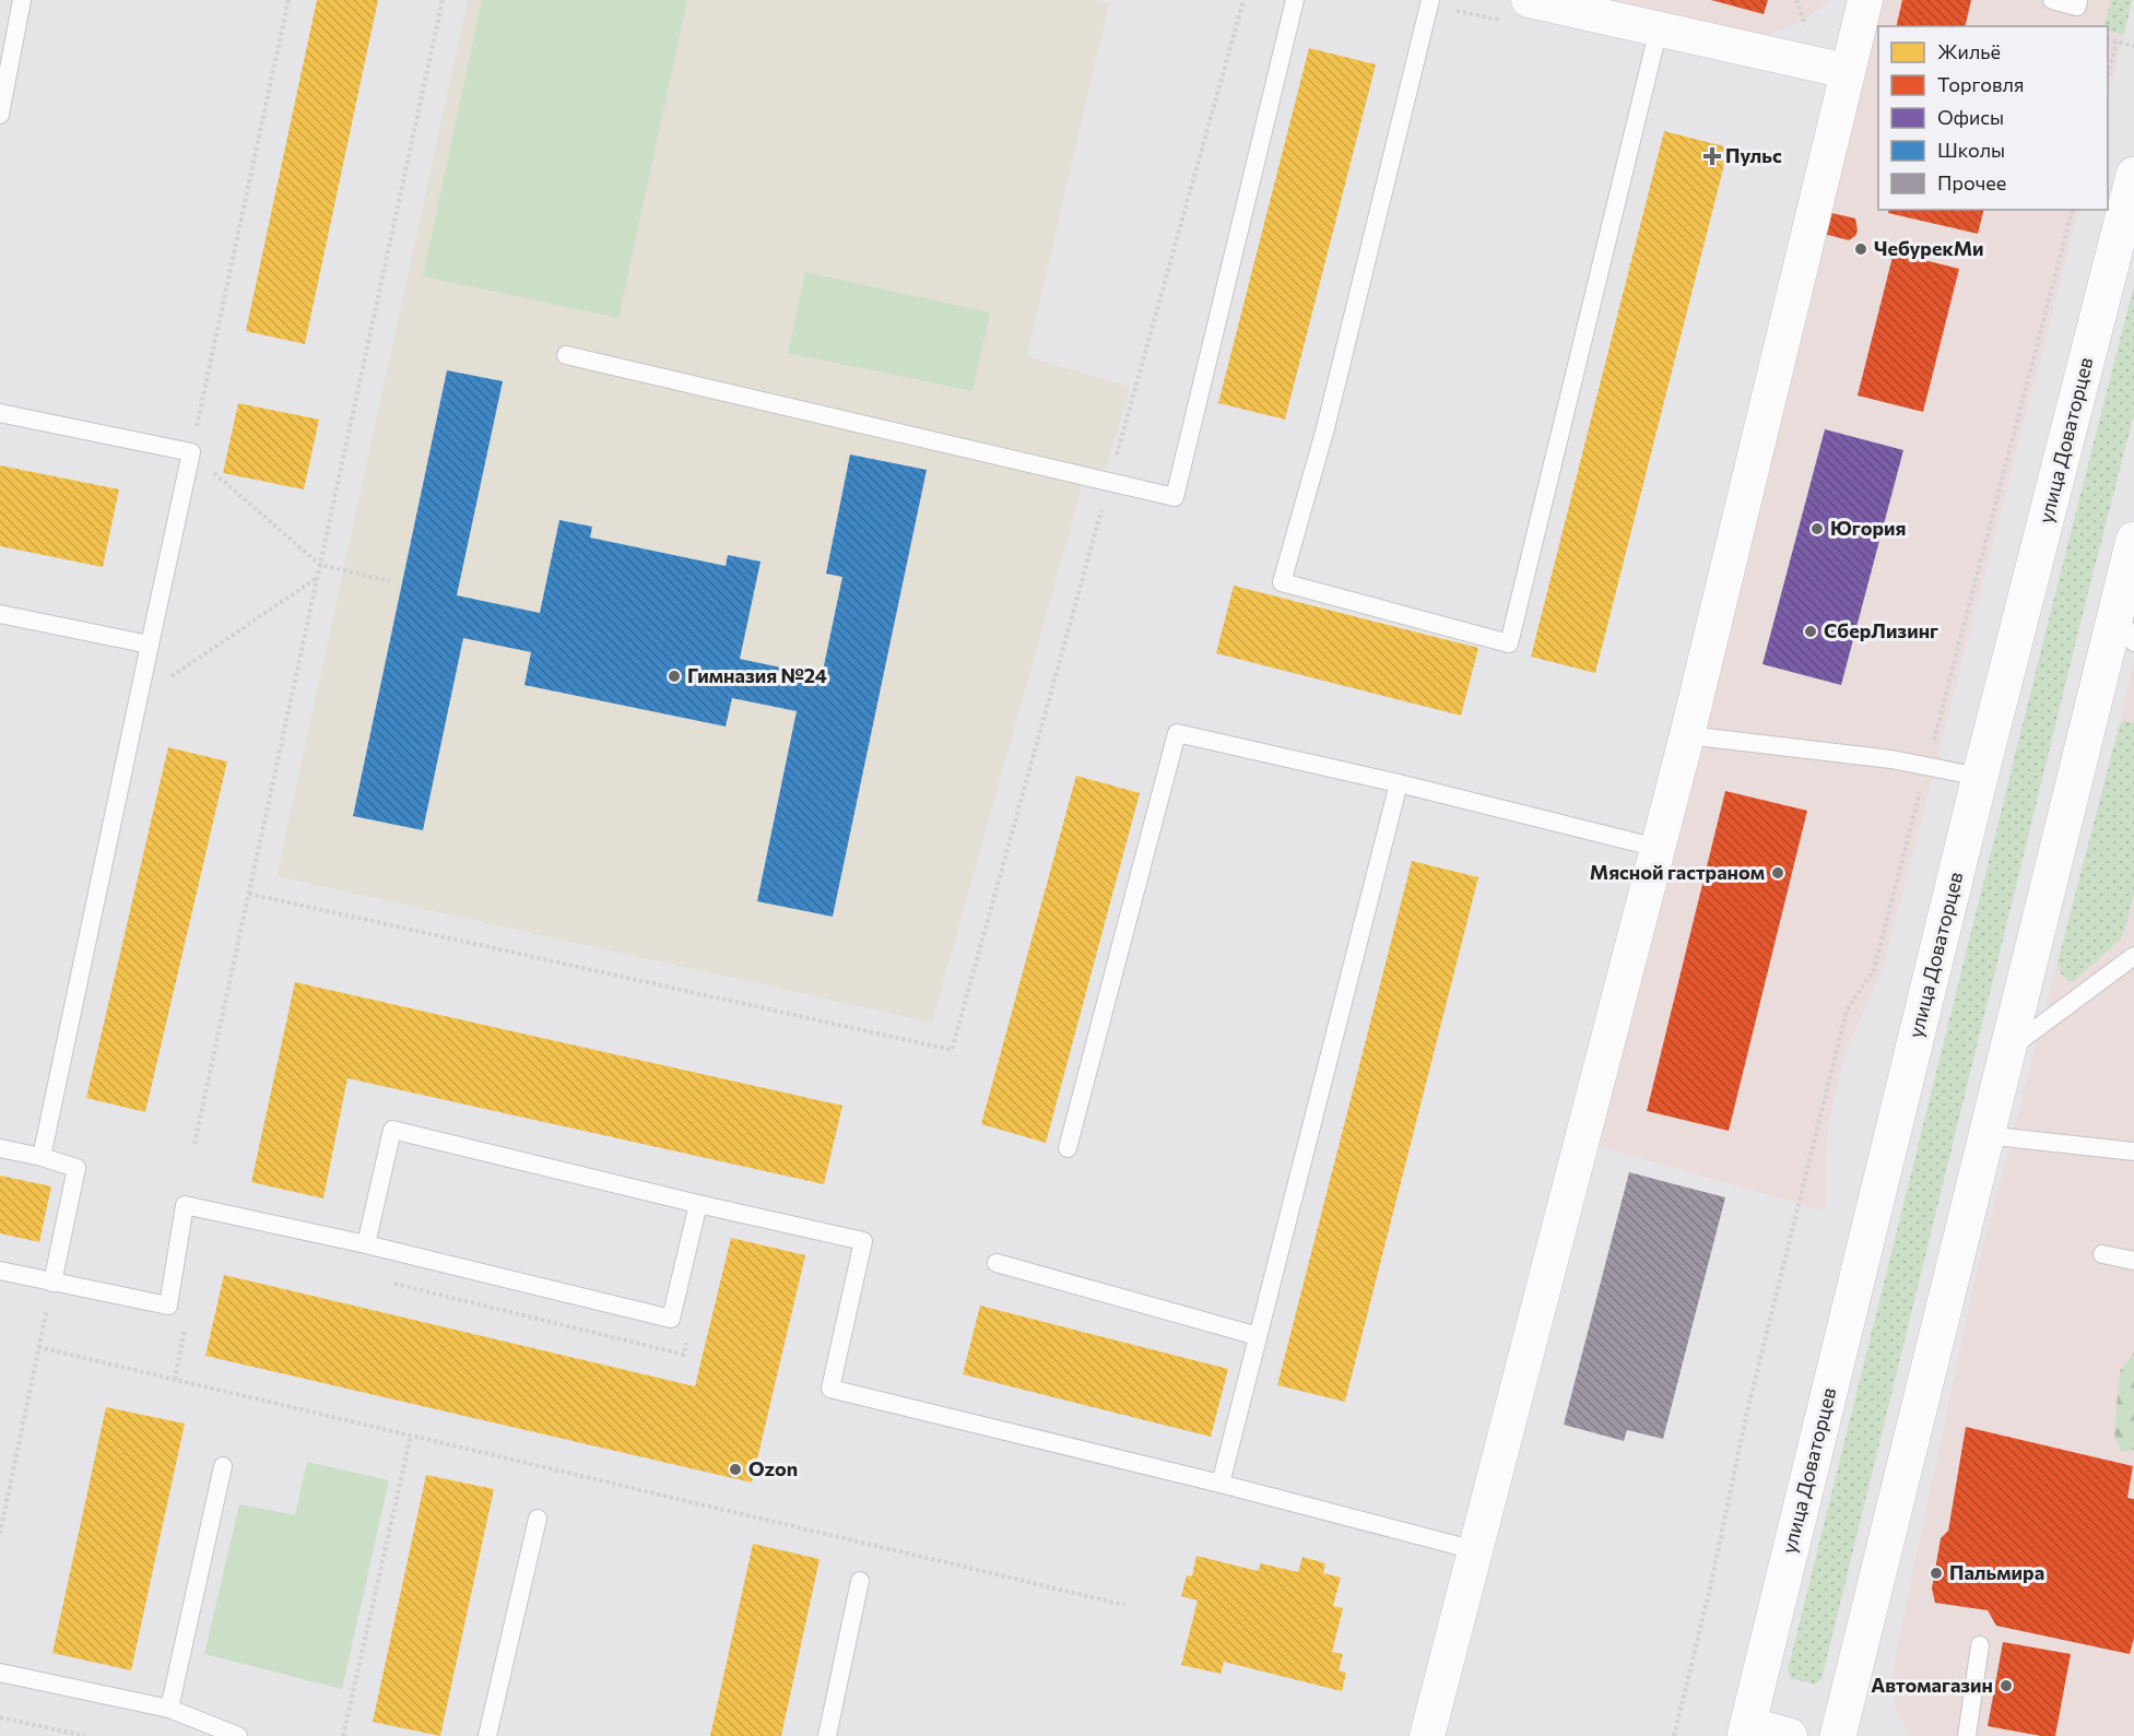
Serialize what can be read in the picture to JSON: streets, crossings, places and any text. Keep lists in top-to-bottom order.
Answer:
{
  "streets": {
    "main road": ["улица Доваторцев"]
  },
  "places": {
    "health": ["Пульс"],
    "other": [
      "ЧебурекМи",
      "Югория",
      "СберЛизинг",
      "Гимназия №24",
      "Мясной гастраном",
      "Ozon",
      "Пальмира",
      "Автомагазин"
    ]
  },
  "legend": [
    "Жильё",
    "Торговля",
    "Офисы",
    "Школы",
    "Прочее"
  ]
}
